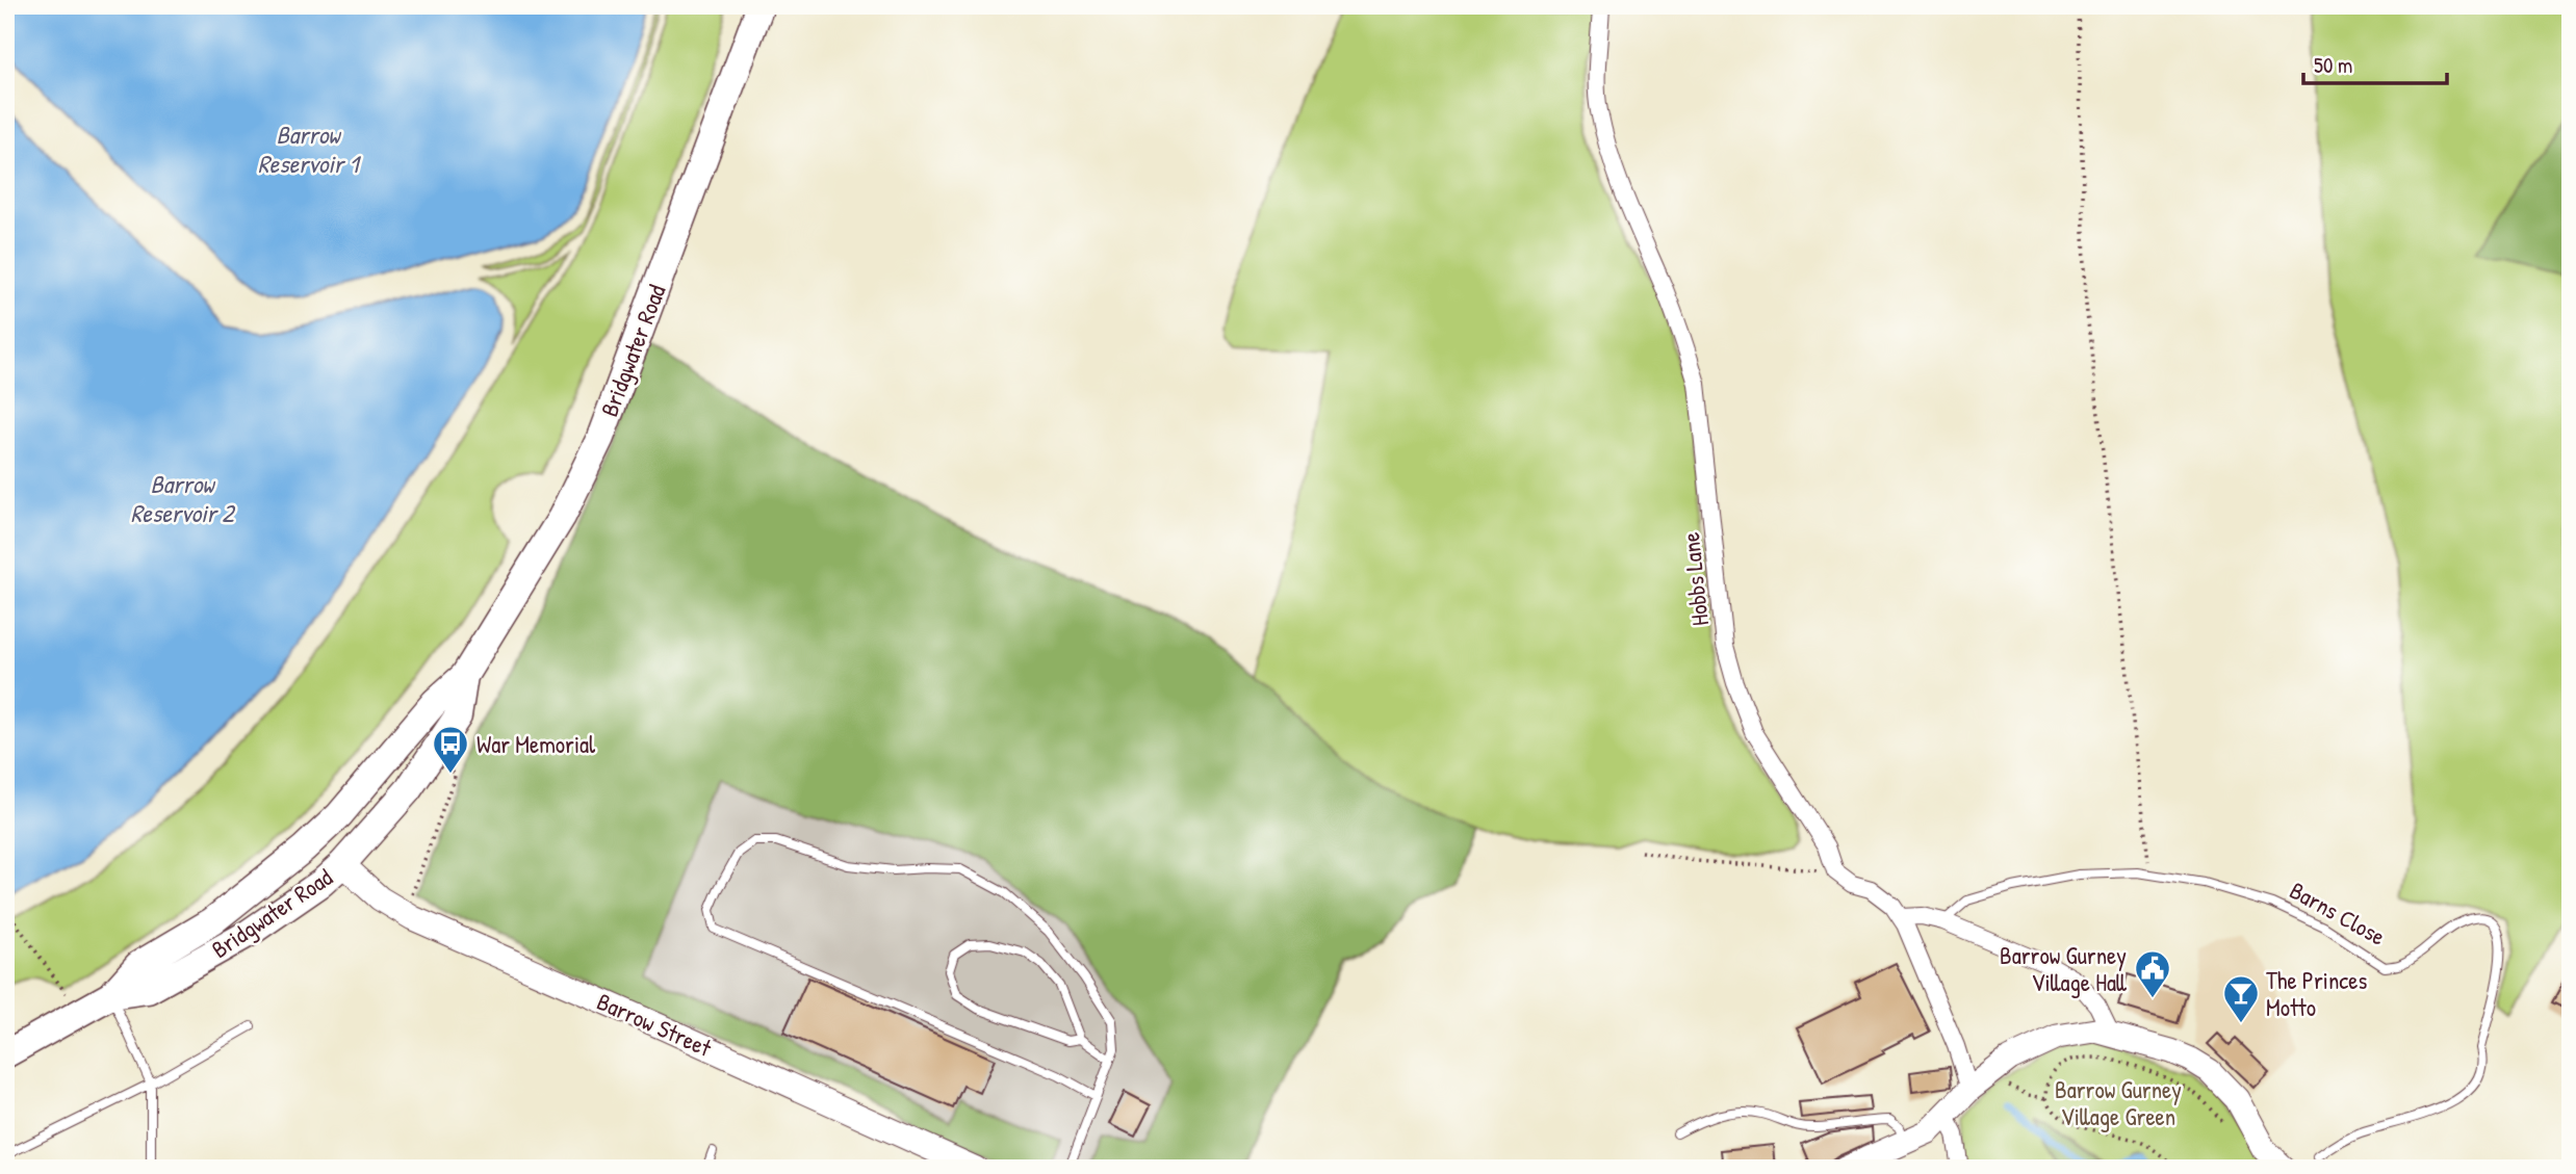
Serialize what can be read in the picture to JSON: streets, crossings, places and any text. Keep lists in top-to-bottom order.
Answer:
{
  "streets": {
    "highway": ["Bridgwater Road"],
    "main road": ["Barrow Street"],
    "street": ["Hobbs Lane"],
    "lane": ["Barns Close"]
  },
  "crossings": [
    ["Bridgwater Road", "Barrow Street"]
  ],
  "water": ["Barrow Reservoir 1", "Barrow Reservoir 2"],
  "parks": ["Barrow Gurney Village Green"],
  "places": {
    "bus stop": ["War Memorial"],
    "public building": ["Barrow Gurney Village Hall"],
    "bar": ["The Princes Motto"]
  },
  "scale_bar": "50 m"
}
